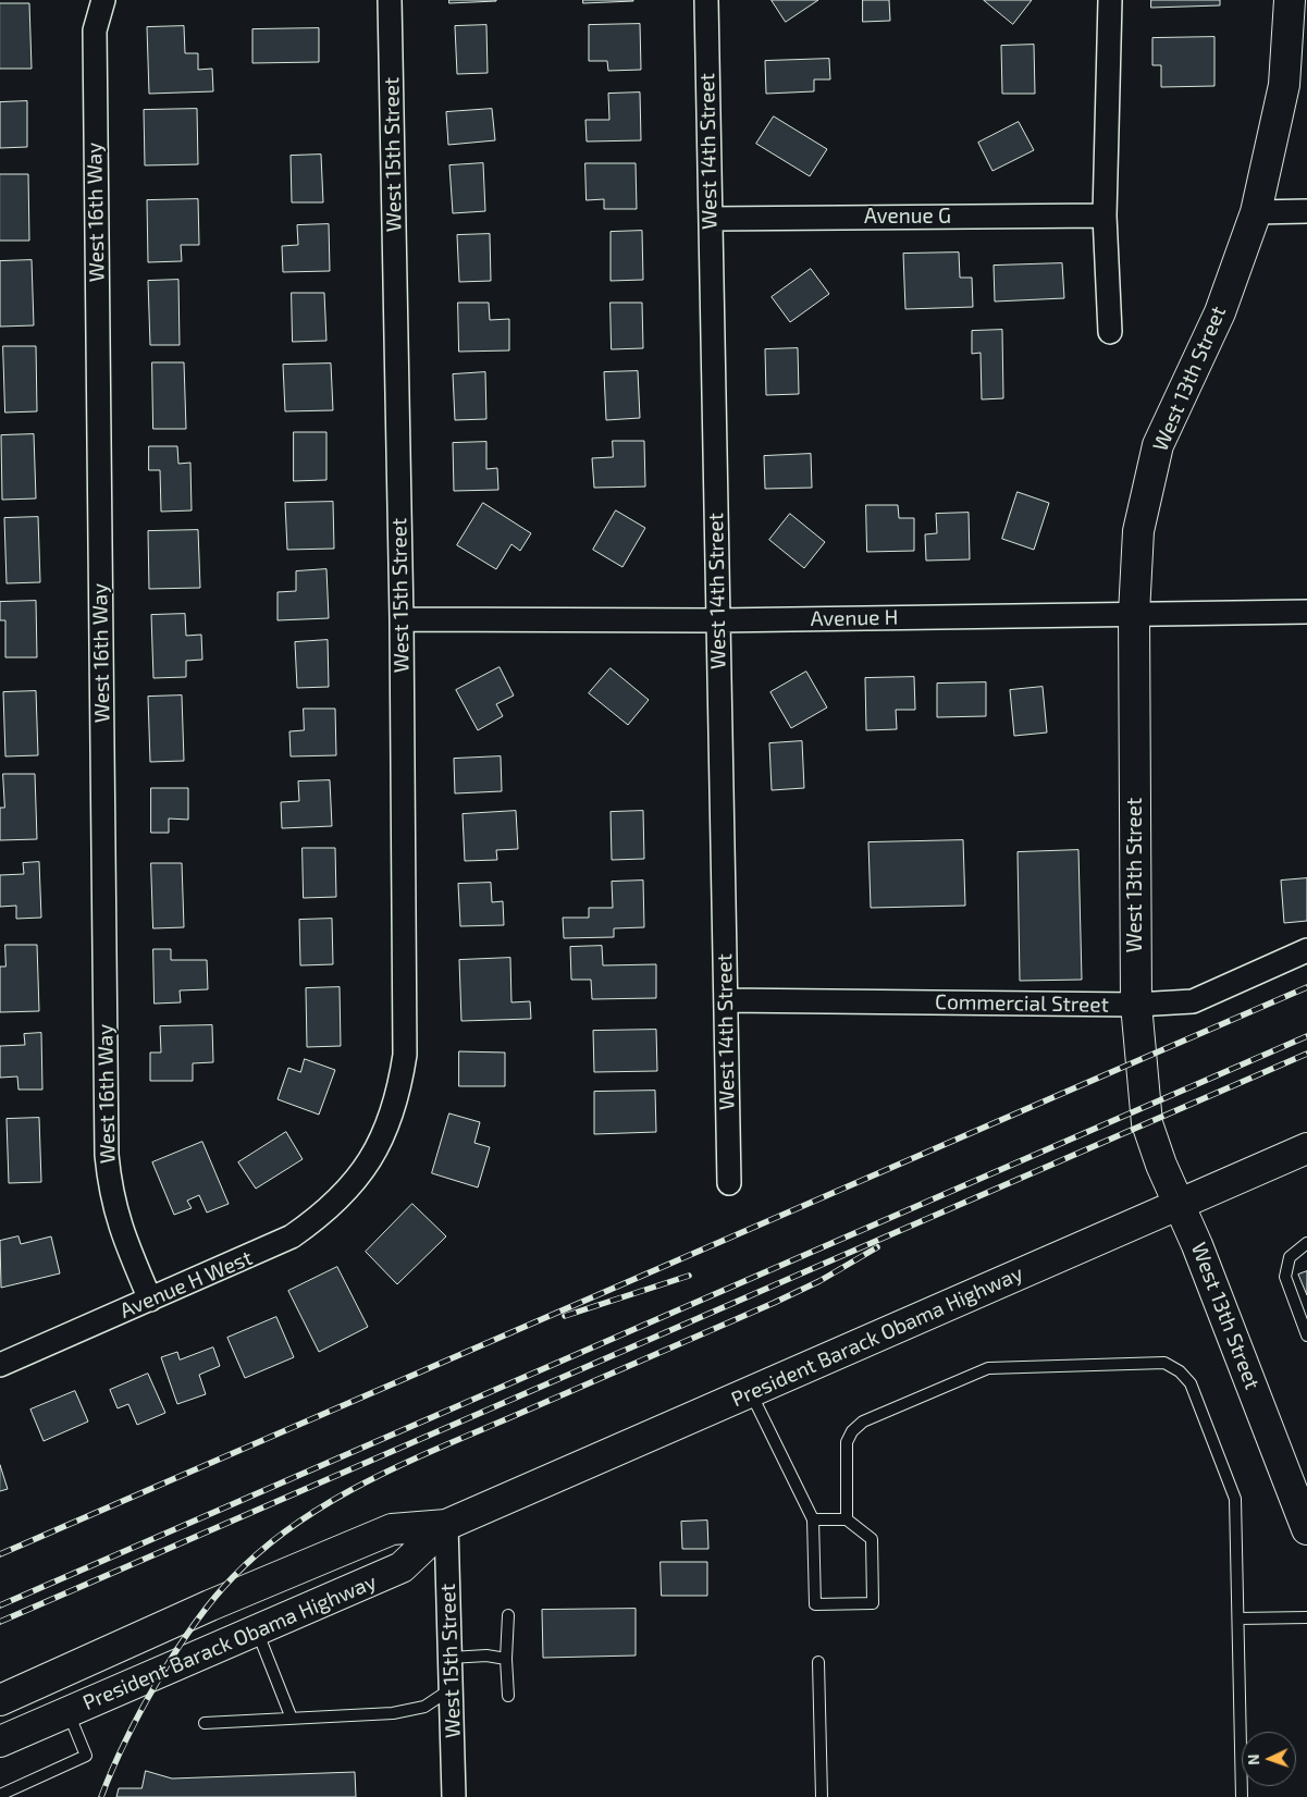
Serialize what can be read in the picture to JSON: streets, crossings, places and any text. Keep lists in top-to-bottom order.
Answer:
{
  "streets": {
    "main road": ["West 13th Street", "President Barack Obama Highway"],
    "street": [
      "West 14th Street",
      "West 15th Street",
      "West 16th Way",
      "Avenue G",
      "Avenue H",
      "Commercial Street",
      "Avenue H West"
    ]
  },
  "crossings": [
    ["West 14th Street", "Avenue G"],
    ["West 14th Street", "Avenue H"],
    ["West 14th Street", "Commercial Street"],
    ["West 15th Street", "Avenue H"],
    ["West 15th Street", "Avenue H West"],
    ["West 15th Street", "President Barack Obama Highway"],
    ["West 16th Way", "Avenue H West"],
    ["West 13th Street", "Avenue H"],
    ["West 13th Street", "Commercial Street"],
    ["West 13th Street", "President Barack Obama Highway"]
  ],
  "north": "left"
}
